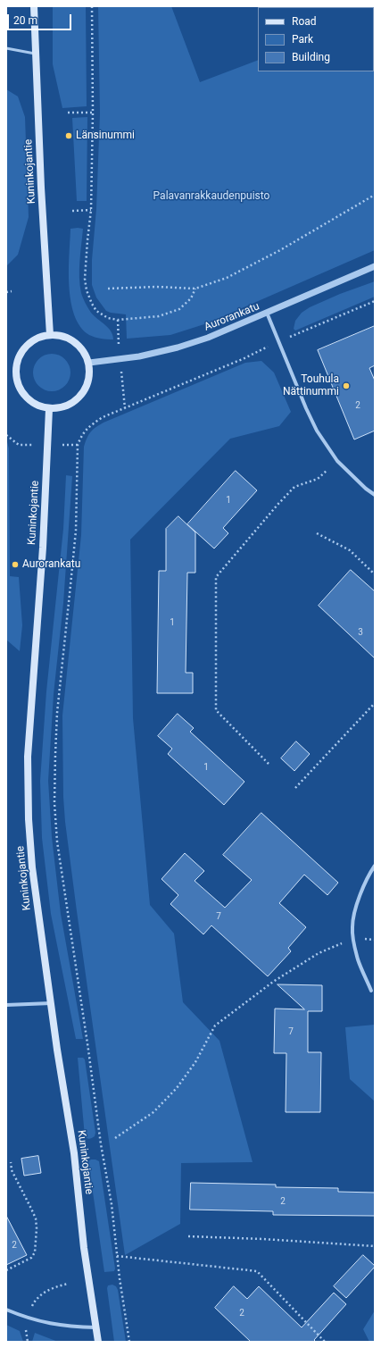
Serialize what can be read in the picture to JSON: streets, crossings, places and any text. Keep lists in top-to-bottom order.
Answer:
{
  "streets": {
    "main road": ["Kuninkojantie"],
    "street": ["Aurorankatu"]
  },
  "crossings": [
    ["Kuninkojantie", "Aurorankatu"]
  ],
  "parks": ["Palavanrakkaudenpuisto"],
  "places": ["Länsinummi", "Touhula Nättinummi", "Aurorankatu"],
  "house_numbers": [
    "2",
    "1",
    "1",
    "3",
    "1",
    "7",
    "7",
    "2",
    "2",
    "2"
  ],
  "legend": ["Road", "Park", "Building"],
  "scale_bar": "20 m"
}
